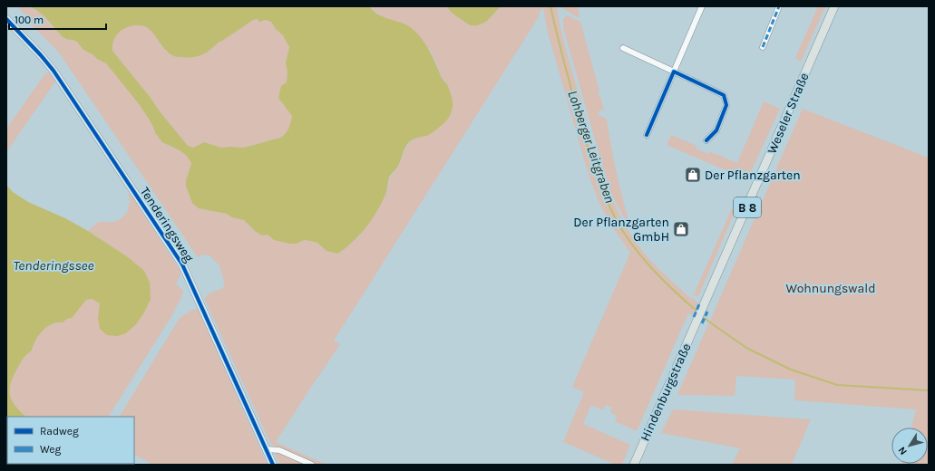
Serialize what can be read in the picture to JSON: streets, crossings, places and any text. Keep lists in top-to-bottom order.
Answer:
{
  "streets": {
    "main road": ["Weseler Straße", "B 8", "Hindenburgstraße"],
    "street": ["Tenderingsweg"]
  },
  "crossings": [
    ["Weseler Straße", "Hindenburgstraße"]
  ],
  "water": ["Lohberger Leitgraben", "Tenderingssee"],
  "parks": ["Wohnungswald"],
  "places": {
    "shop": ["Der Pflanzgarten", "Der Pflanzgarten GmbH"]
  },
  "legend": ["Radweg", "Weg"],
  "scale_bar": "100 m",
  "north": "bottom left"
}
